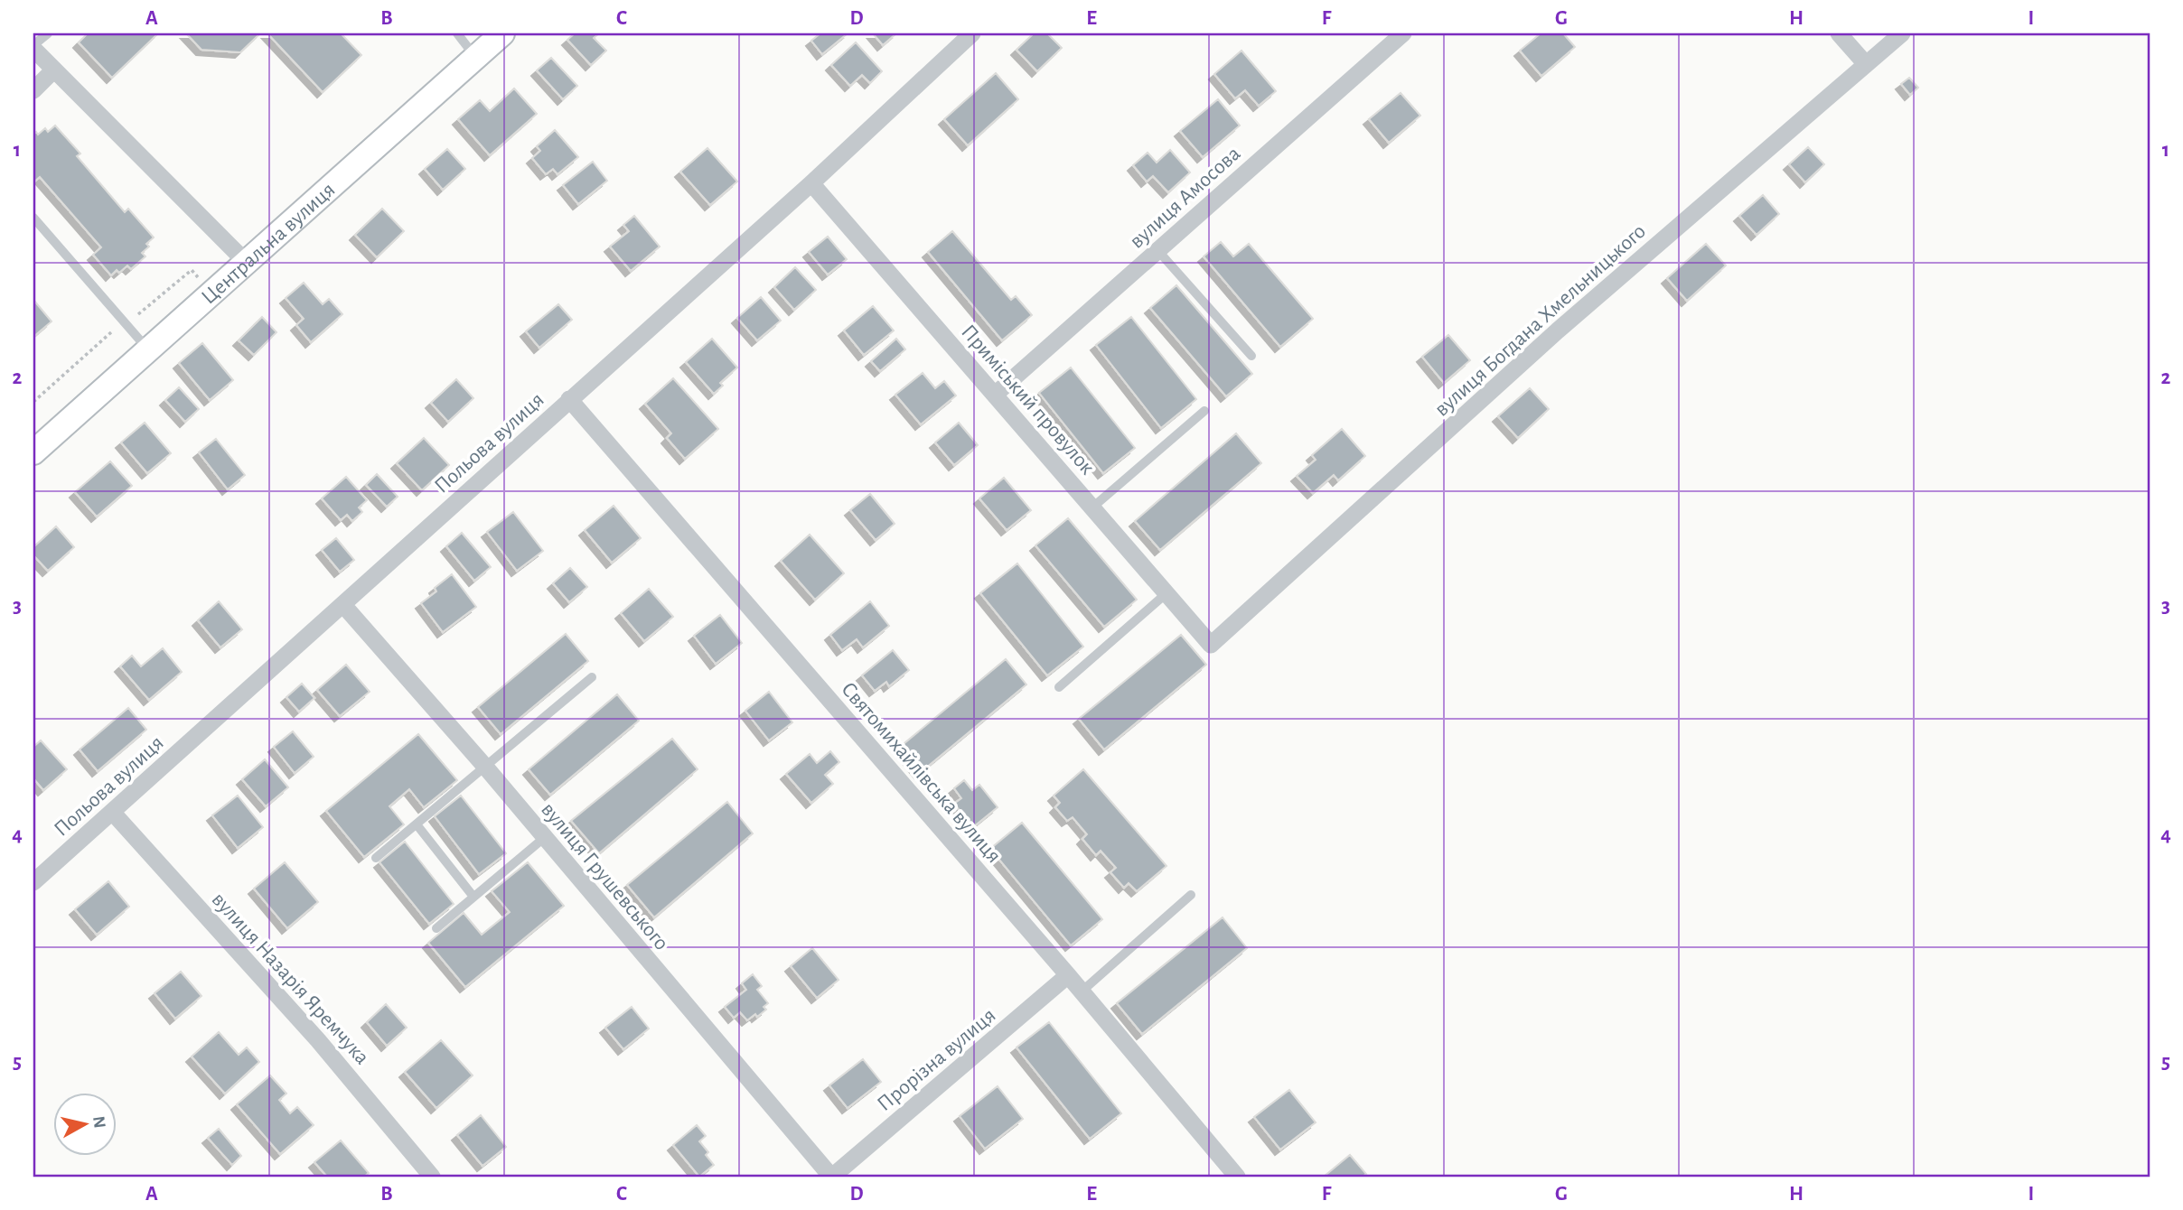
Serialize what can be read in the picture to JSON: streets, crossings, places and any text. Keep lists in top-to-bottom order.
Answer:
{
  "streets": {
    "main road": ["Центральна вулиця"],
    "street": [
      "вулиця Амосова",
      "вулиця Богдана Хмельницького",
      "Приміський провулок",
      "Польова вулиця",
      "Святомихайлівська вулиця",
      "вулиця Грушевського",
      "вулиця Назарія Яремчука",
      "Прорізна вулиця"
    ]
  },
  "crossings": [
    ["вулиця Амосова", "Приміський провулок"],
    ["вулиця Богдана Хмельницького", "Приміський провулок"],
    ["Приміський провулок", "Польова вулиця"],
    ["Польова вулиця", "Святомихайлівська вулиця"],
    ["Польова вулиця", "вулиця Грушевського"],
    ["Польова вулиця", "вулиця Назарія Яремчука"],
    ["Святомихайлівська вулиця", "Прорізна вулиця"],
    ["вулиця Грушевського", "Прорізна вулиця"]
  ],
  "north": "right",
  "grid": {
    "columns": [
      "A",
      "B",
      "C",
      "D",
      "E",
      "F",
      "G",
      "H",
      "I"
    ],
    "rows": [
      "1",
      "2",
      "3",
      "4",
      "5"
    ]
  }
}
